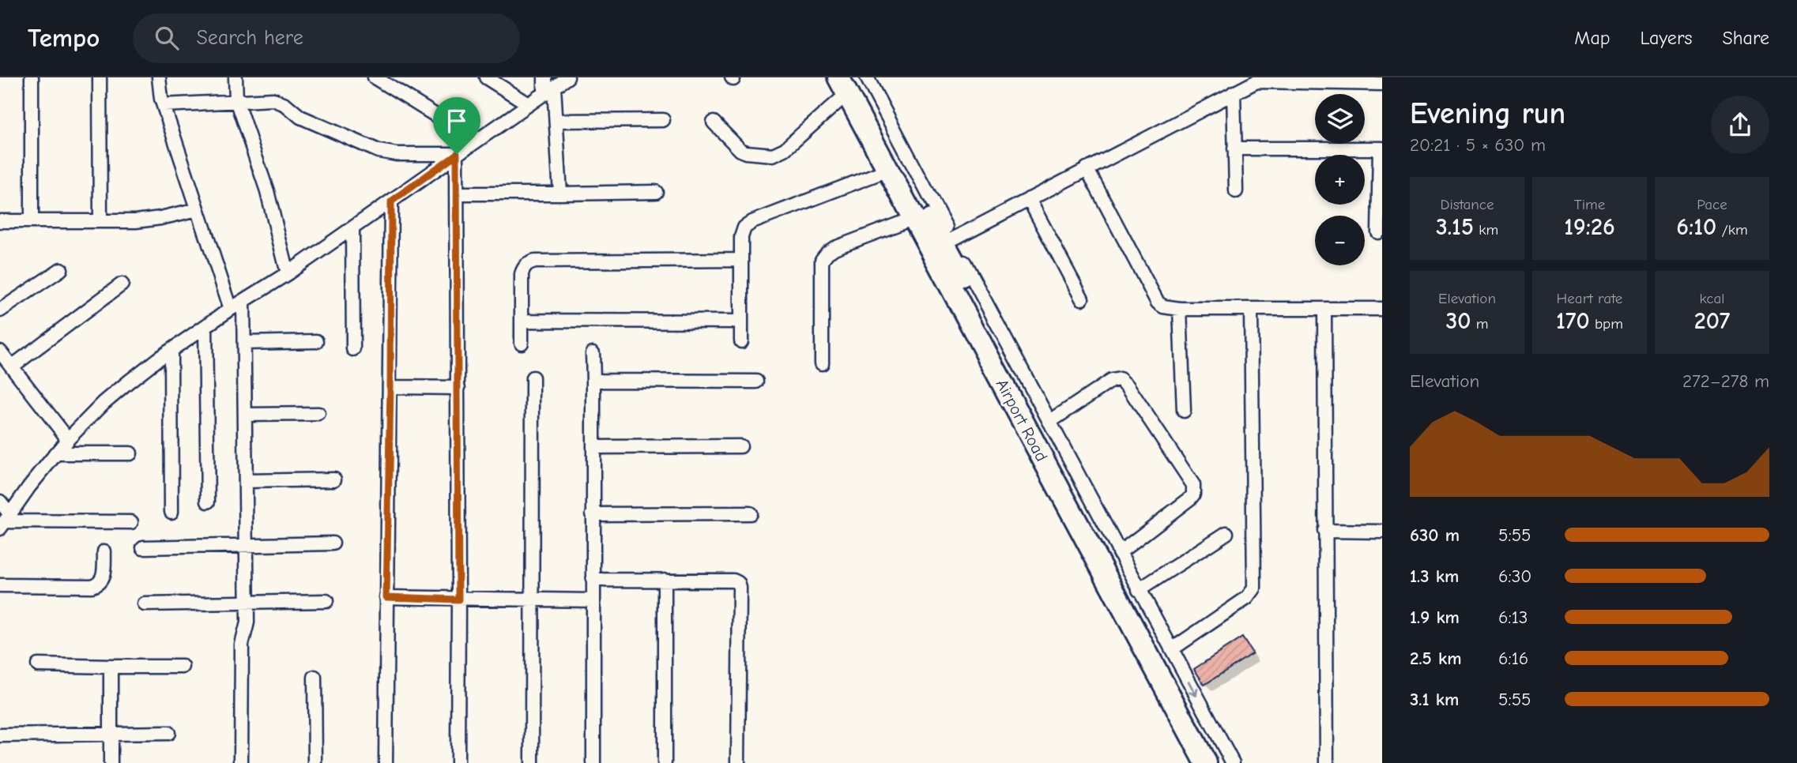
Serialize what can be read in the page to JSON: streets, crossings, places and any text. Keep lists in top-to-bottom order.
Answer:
{
  "streets": {
    "highway": ["Airport Road"]
  },
  "page": {
    "header": "Tempo",
    "search": "Search here",
    "nav": ["Map", "Layers", "Share"],
    "heading": ["Evening run", "20:21 · 5 × 630 m"],
    "map_buttons": ["+", "−"],
    "stats": [
      ["Distance", "3.15 km"],
      ["Time", "19:26"],
      ["Pace", "6:10 /km"],
      ["Elevation", "30 m"],
      ["Heart rate", "170 bpm"],
      ["kcal", "207"]
    ],
    "chart": ["Elevation", "272–278 m"],
    "list": [
      {
        "name": "630 m",
        "note": "5:55"
      },
      {
        "name": "1.3 km",
        "note": "6:30"
      },
      {
        "name": "1.9 km",
        "note": "6:13"
      },
      {
        "name": "2.5 km",
        "note": "6:16"
      },
      {
        "name": "3.1 km",
        "note": "5:55"
      }
    ]
  }
}
